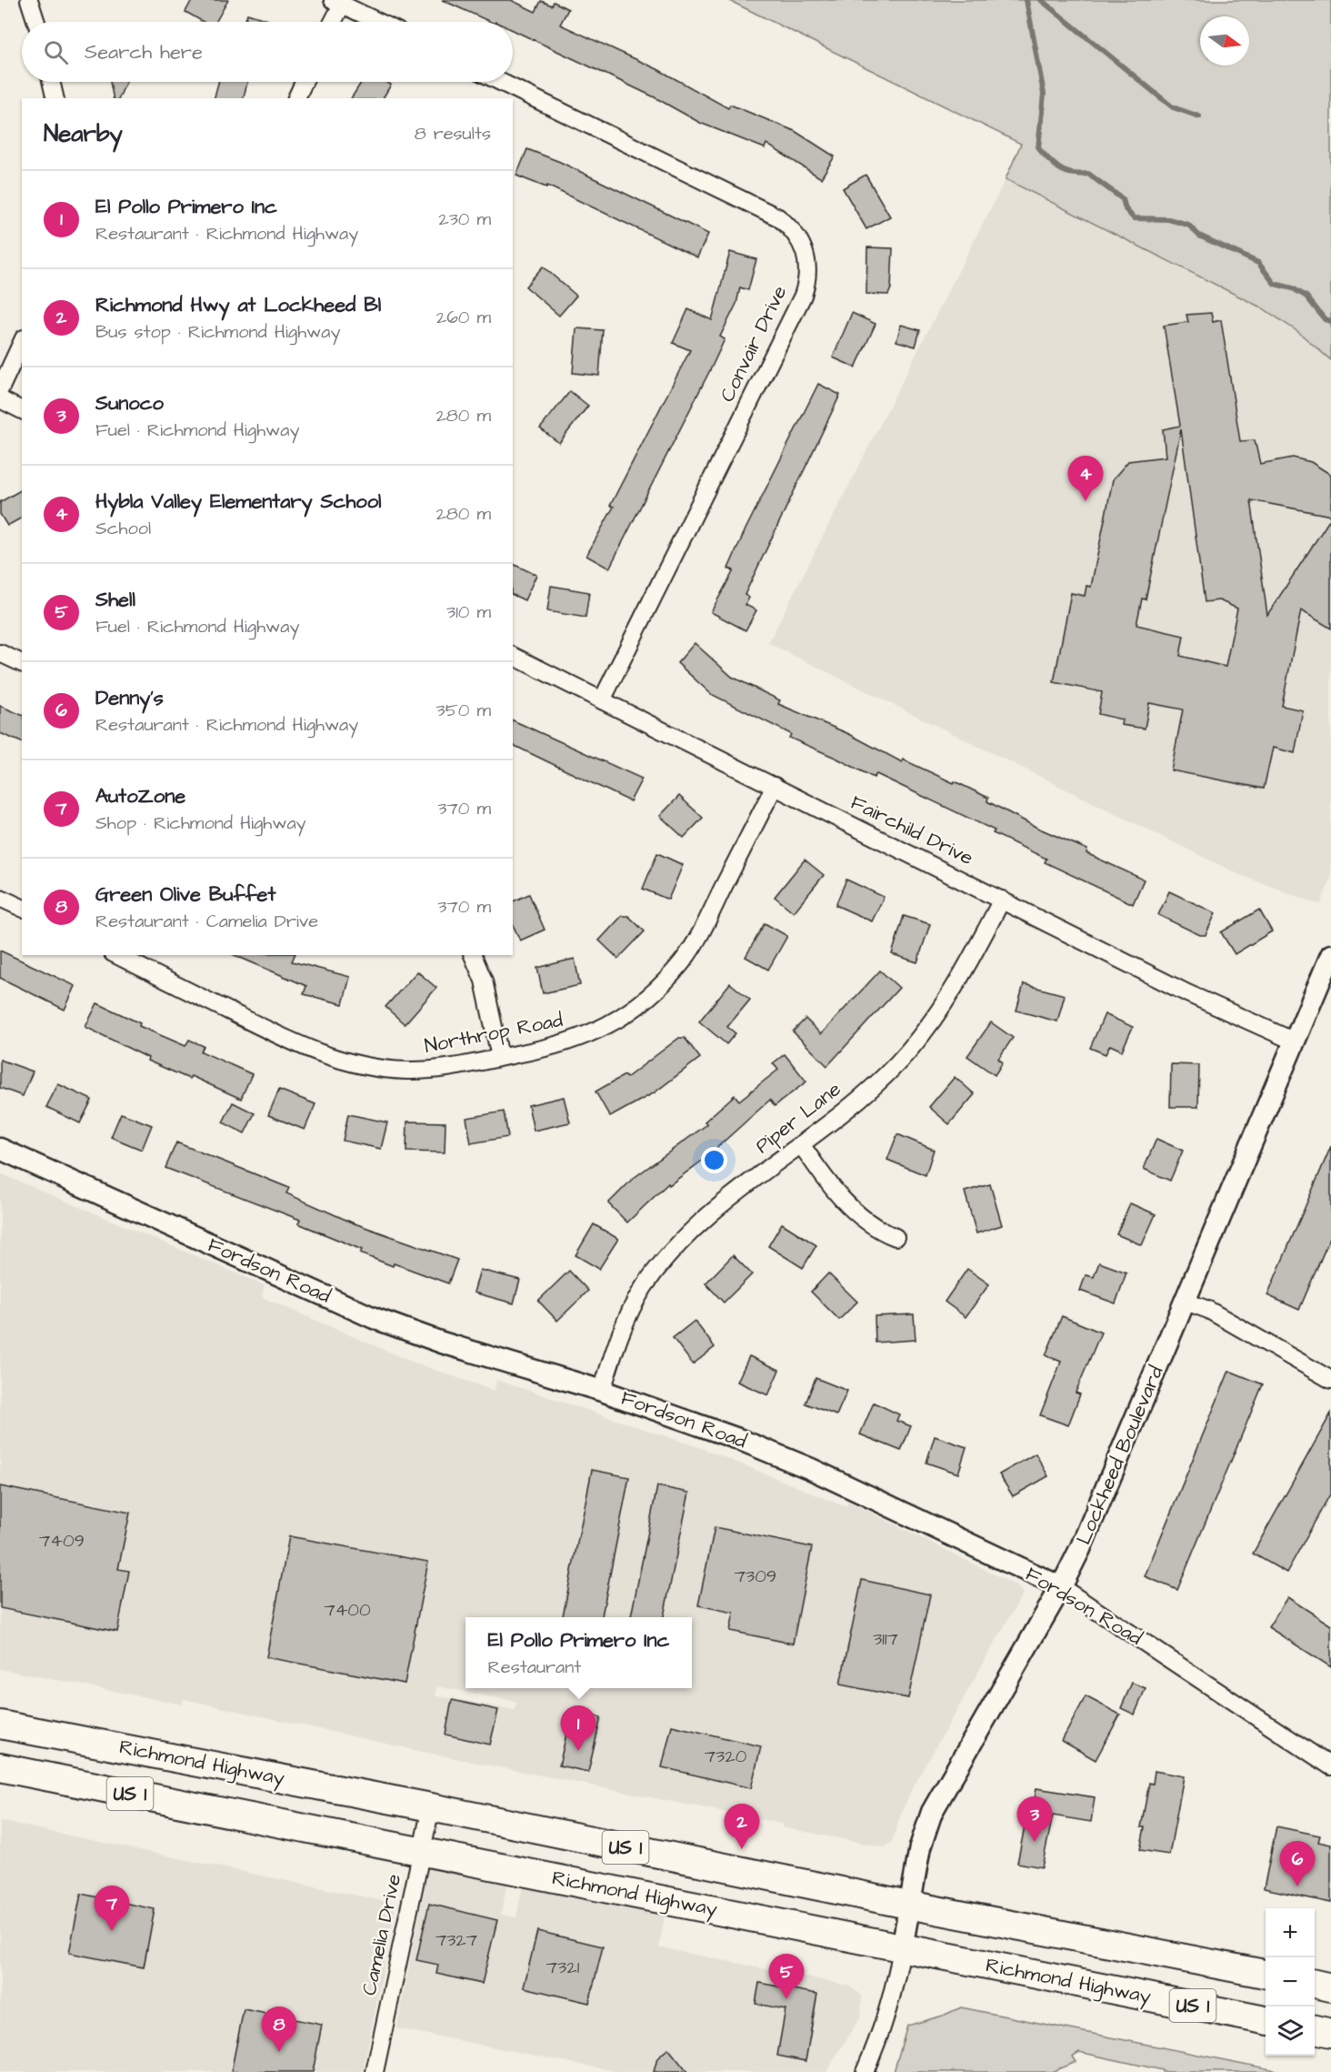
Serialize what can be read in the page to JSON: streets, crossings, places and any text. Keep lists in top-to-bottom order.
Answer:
{
  "streets": {
    "highway": ["Richmond Highway", "US 1"],
    "street": [
      "Convair Drive",
      "Fairchild Drive",
      "Northrop Road",
      "Piper Lane",
      "Fordson Road",
      "Lockheed Boulevard",
      "Camelia Drive"
    ]
  },
  "crossings": [
    ["Convair Drive", "Fairchild Drive"],
    ["Fairchild Drive", "Northrop Road"],
    ["Fairchild Drive", "Piper Lane"],
    ["Fairchild Drive", "Lockheed Boulevard"],
    ["Piper Lane", "Fordson Road"],
    ["Fordson Road", "Lockheed Boulevard"],
    ["Lockheed Boulevard", "Richmond Highway"],
    ["Richmond Highway", "Camelia Drive"]
  ],
  "house_numbers": [
    "7409",
    "7309",
    "7400",
    "3117",
    "7320",
    "7327",
    "7321"
  ],
  "north": "right",
  "page": {
    "search": "Search here",
    "heading": ["Nearby", "8 results"],
    "list": [
      {
        "mark": "1",
        "name": "El Pollo Primero Inc",
        "note": "Restaurant · Richmond Highway",
        "value": "230 m"
      },
      {
        "mark": "2",
        "name": "Richmond Hwy at Lockheed Bl",
        "note": "Bus stop · Richmond Highway",
        "value": "260 m"
      },
      {
        "mark": "3",
        "name": "Sunoco",
        "note": "Fuel · Richmond Highway",
        "value": "280 m"
      },
      {
        "mark": "4",
        "name": "Hybla Valley Elementary School",
        "note": "School",
        "value": "280 m"
      },
      {
        "mark": "5",
        "name": "Shell",
        "note": "Fuel · Richmond Highway",
        "value": "310 m"
      },
      {
        "mark": "6",
        "name": "Denny's",
        "note": "Restaurant · Richmond Highway",
        "value": "350 m"
      },
      {
        "mark": "7",
        "name": "AutoZone",
        "note": "Shop · Richmond Highway",
        "value": "370 m"
      },
      {
        "mark": "8",
        "name": "Green Olive Buffet",
        "note": "Restaurant · Camelia Drive",
        "value": "370 m"
      }
    ],
    "pins": [
      "4",
      "1",
      "3",
      "2",
      "6",
      "7",
      "5",
      "8"
    ],
    "popup": ["El Pollo Primero Inc", "Restaurant"],
    "map_buttons": ["+", "−"]
  }
}
